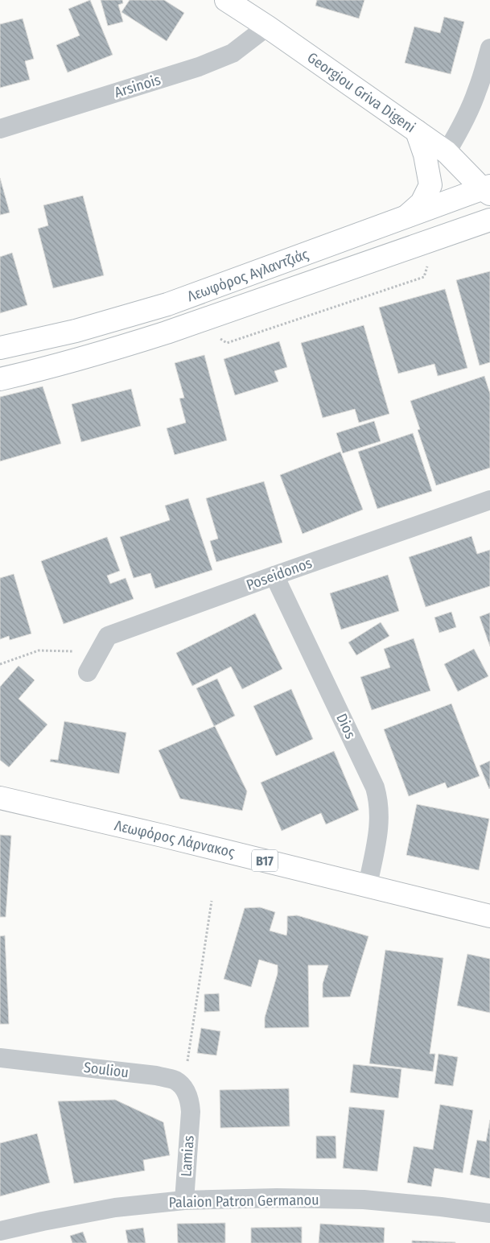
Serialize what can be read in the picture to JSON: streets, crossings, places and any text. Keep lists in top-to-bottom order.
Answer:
{
  "streets": {
    "main road": [
      "Georgiou Griva Digeni",
      "Λεωφόρος Αγλαντζιάς",
      "Λεωφόρος Λάρνακος",
      "B17"
    ],
    "street": [
      "Arsinois",
      "Poseidonos",
      "Dios",
      "Souliou",
      "Lamias",
      "Palaion Patron Germanou"
    ]
  },
  "crossings": [
    ["Arsinois", "Georgiou Griva Digeni"],
    ["Georgiou Griva Digeni", "Λεωφόρος Αγλαντζιάς"],
    ["Poseidonos", "Dios"],
    ["Dios", "Λεωφόρος Λάρνακος"],
    ["Souliou", "Lamias"],
    ["Lamias", "Palaion Patron Germanou"]
  ]
}
